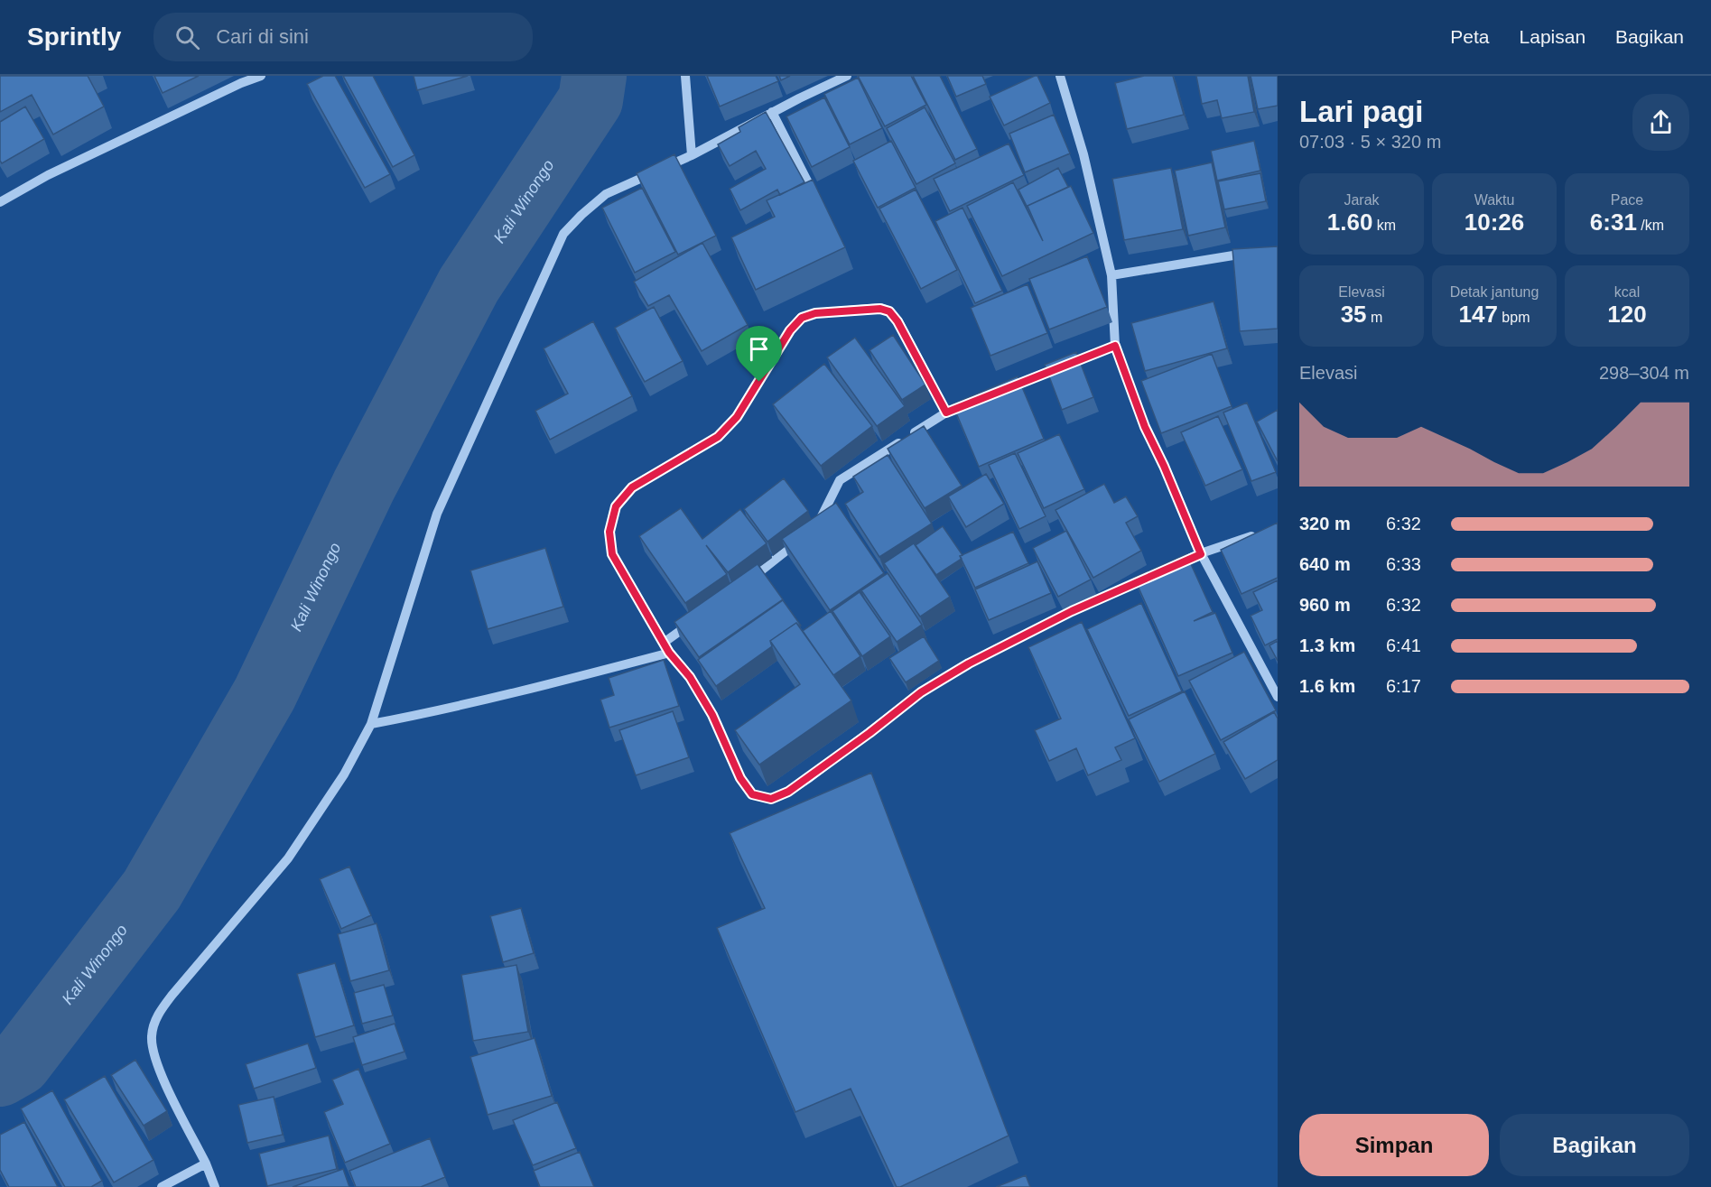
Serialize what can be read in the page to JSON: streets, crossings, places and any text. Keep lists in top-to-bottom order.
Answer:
{
  "water": ["Kali Winongo"],
  "page": {
    "header": "Sprintly",
    "search": "Cari di sini",
    "nav": ["Peta", "Lapisan", "Bagikan"],
    "heading": ["Lari pagi", "07:03 · 5 × 320 m"],
    "stats": [
      ["Jarak", "1.60 km"],
      ["Waktu", "10:26"],
      ["Pace", "6:31 /km"],
      ["Elevasi", "35 m"],
      ["Detak jantung", "147 bpm"],
      ["kcal", "120"]
    ],
    "chart": ["Elevasi", "298–304 m"],
    "list": [
      {
        "name": "320 m",
        "note": "6:32"
      },
      {
        "name": "640 m",
        "note": "6:33"
      },
      {
        "name": "960 m",
        "note": "6:32"
      },
      {
        "name": "1.3 km",
        "note": "6:41"
      },
      {
        "name": "1.6 km",
        "note": "6:17"
      }
    ],
    "buttons": ["Simpan", "Bagikan"]
  }
}
